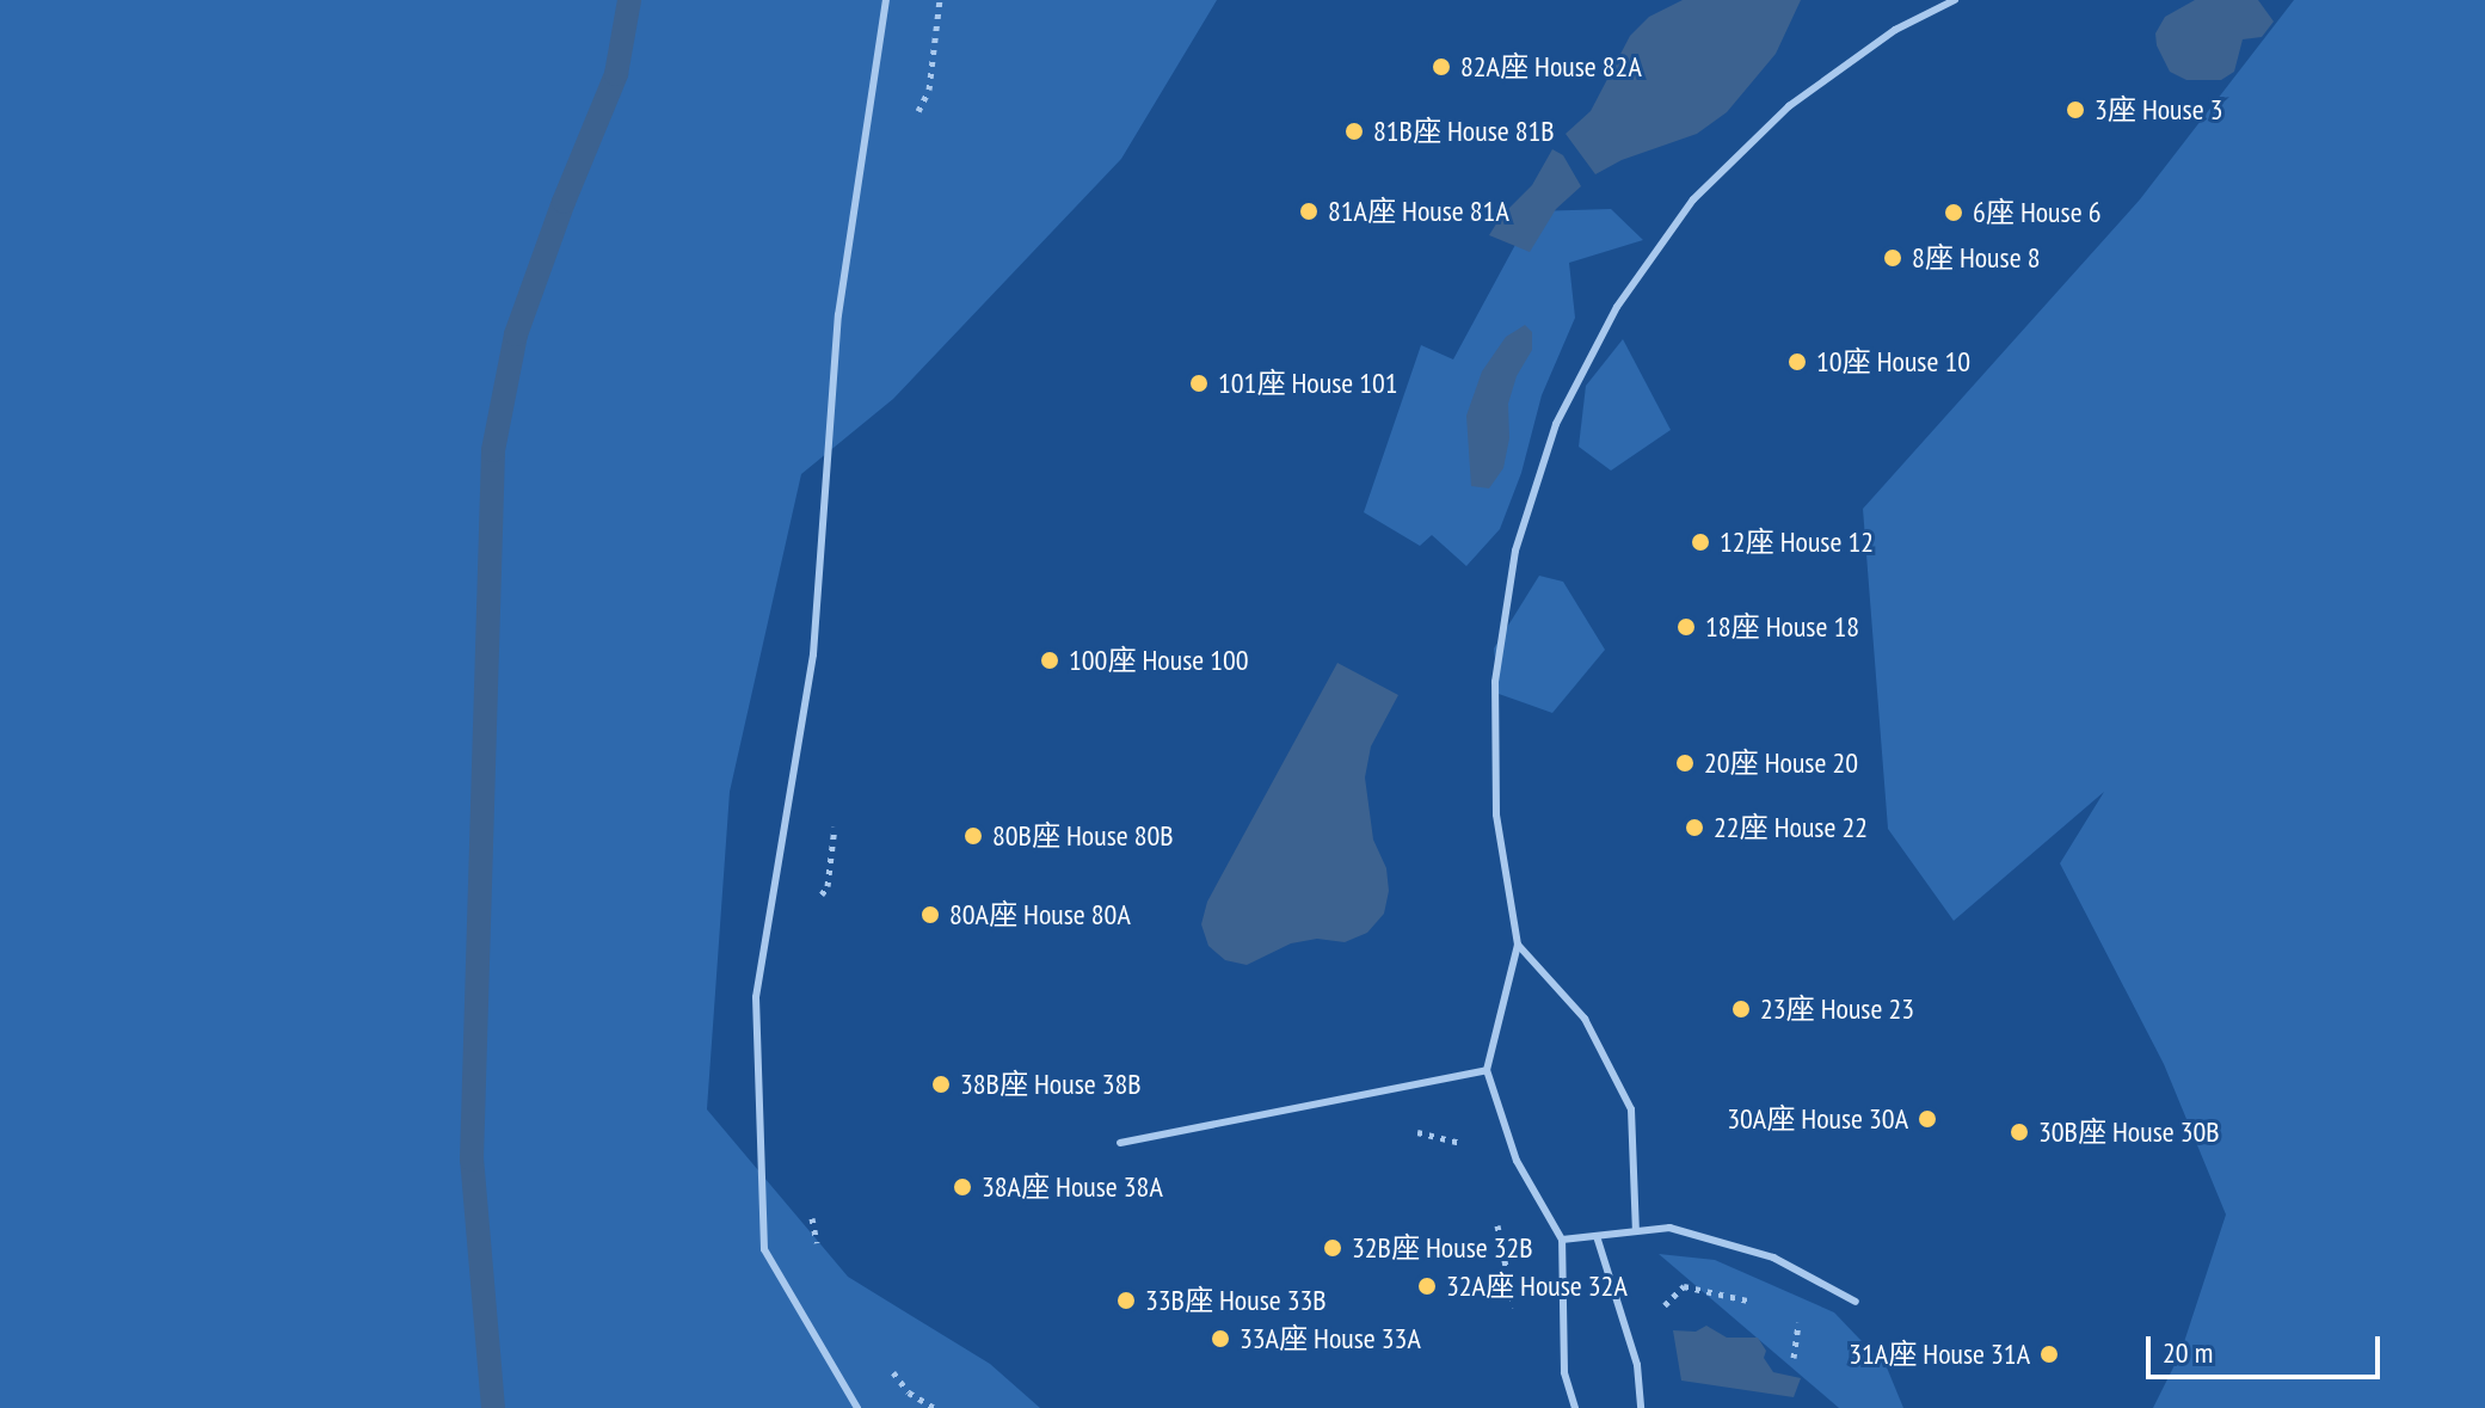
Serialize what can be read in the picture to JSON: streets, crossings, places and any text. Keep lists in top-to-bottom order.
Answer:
{
  "places": [
    "82A座 House 82A",
    "3座 House 3",
    "81B座 House 81B",
    "81A座 House 81A",
    "6座 House 6",
    "8座 House 8",
    "10座 House 10",
    "101座 House 101",
    "12座 House 12",
    "18座 House 18",
    "100座 House 100",
    "20座 House 20",
    "22座 House 22",
    "80B座 House 80B",
    "80A座 House 80A",
    "23座 House 23",
    "38B座 House 38B",
    "30A座 House 30A",
    "30B座 House 30B",
    "38A座 House 38A",
    "32B座 House 32B",
    "32A座 House 32A",
    "33B座 House 33B",
    "33A座 House 33A",
    "31A座 House 31A"
  ],
  "scale_bar": "20 m"
}
